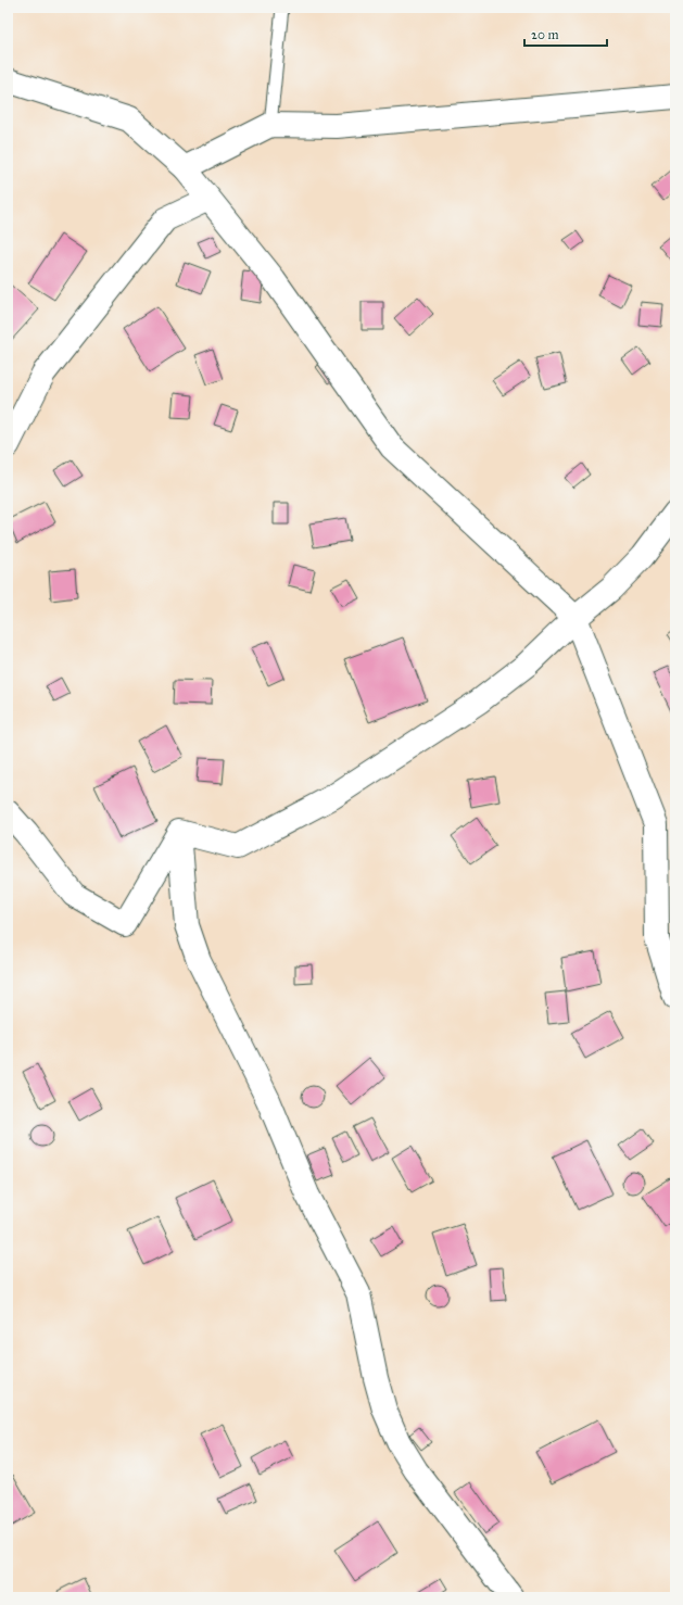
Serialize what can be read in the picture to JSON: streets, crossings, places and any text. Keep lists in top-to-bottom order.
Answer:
{
  "scale_bar": "20 m"
}
